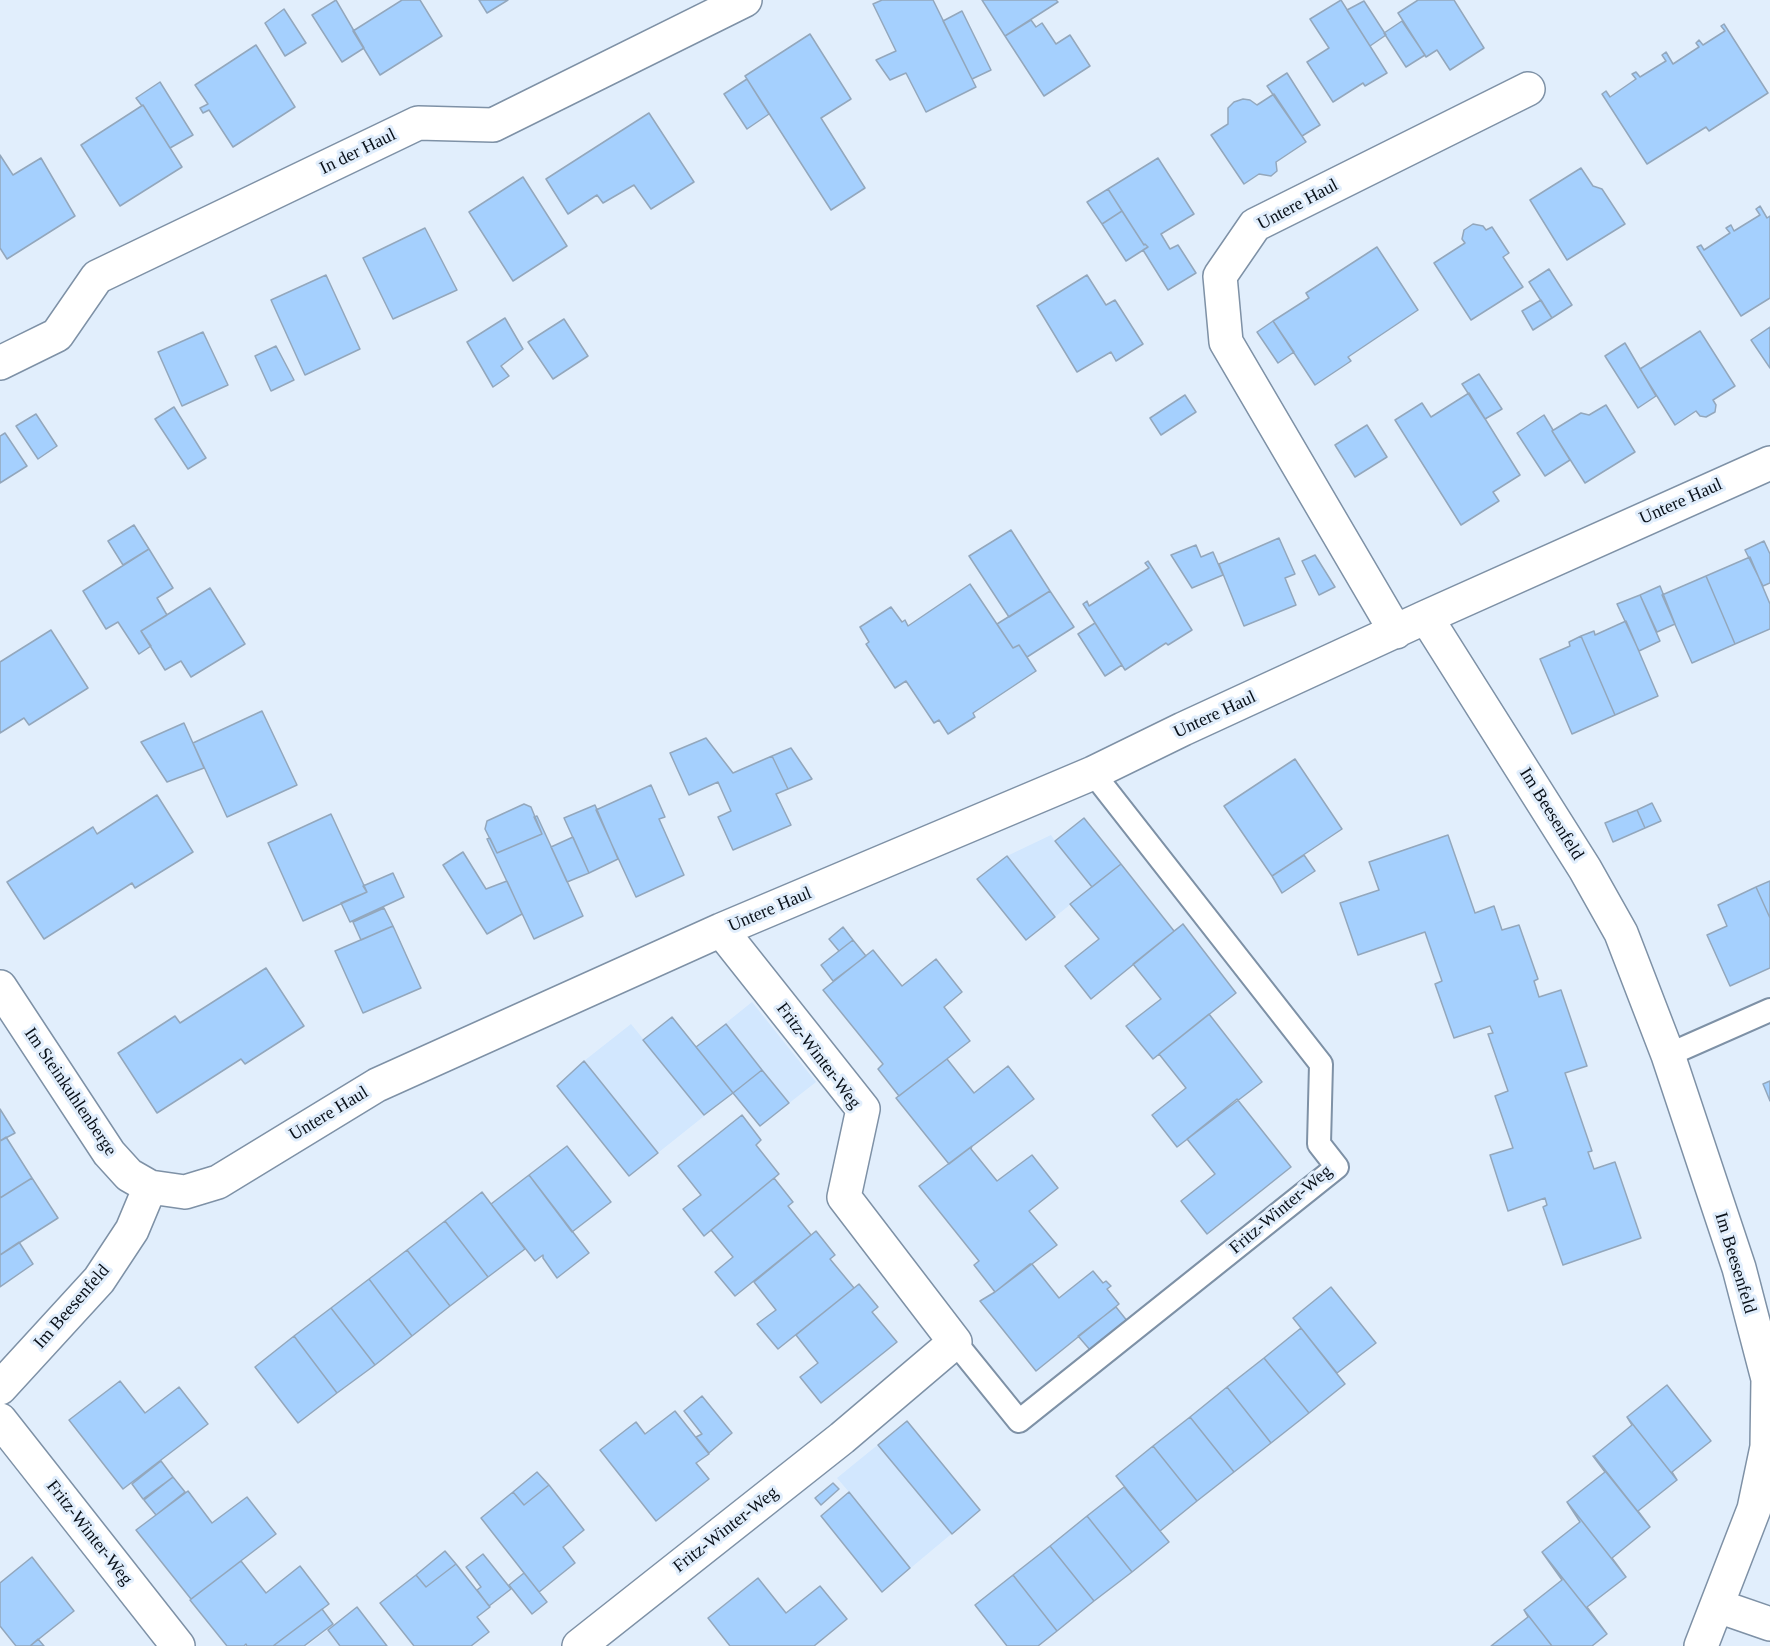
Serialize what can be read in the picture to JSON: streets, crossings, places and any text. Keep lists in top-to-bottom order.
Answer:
{
  "streets": {
    "street": [
      "In der Haul",
      "Untere Haul",
      "Im Beesenfeld",
      "Fritz-Winter-Weg",
      "Im Steinkuhlenberge"
    ]
  },
  "crossings": [
    ["Untere Haul", "Im Beesenfeld"],
    ["Untere Haul", "Fritz-Winter-Weg"],
    ["Untere Haul", "Im Steinkuhlenberge"],
    ["Im Beesenfeld", "Im Steinkuhlenberge"]
  ]
}
